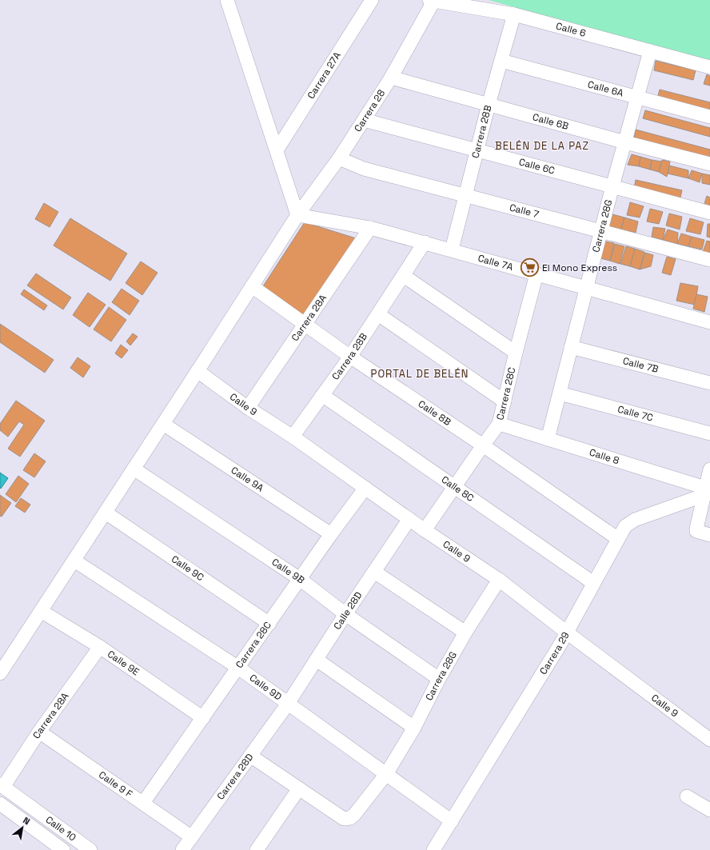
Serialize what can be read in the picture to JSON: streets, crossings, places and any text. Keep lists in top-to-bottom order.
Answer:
{
  "streets": {
    "street": [
      "Calle 6",
      "Carrera 27A",
      "Calle 6A",
      "Carrera 28",
      "Calle 6B",
      "Carrera 28B",
      "Calle 6C",
      "Calle 7",
      "Carrera 28G",
      "Calle 7A",
      "Carrera 28A",
      "Calle 7B",
      "Carrera 28C",
      "Calle 9",
      "Calle 8B",
      "Calle 7C",
      "Calle 8",
      "Calle 9A",
      "Calle 8C",
      "Calle 9C",
      "Calle 9B",
      "Calle 28D",
      "Carrera 29",
      "Calle 9E",
      "Calle 9D",
      "Carrera 28D",
      "Calle 9 F",
      "Calle 10"
    ]
  },
  "crossings": [
    ["Calle 6", "Carrera 28"],
    ["Calle 6", "Carrera 28B"],
    ["Calle 6", "Carrera 28G"],
    ["Calle 6A", "Carrera 28B"],
    ["Calle 6A", "Carrera 28G"],
    ["Carrera 28", "Calle 6B"],
    ["Carrera 28", "Calle 6C"],
    ["Carrera 28", "Calle 7"],
    ["Carrera 28", "Calle 7A"],
    ["Carrera 28", "Calle 9"],
    ["Carrera 28", "Calle 8B"],
    ["Carrera 28", "Calle 9A"],
    ["Carrera 28", "Calle 9C"],
    ["Carrera 28", "Calle 9B"],
    ["Carrera 28", "Calle 9E"],
    ["Carrera 28", "Calle 9D"],
    ["Calle 6B", "Carrera 28B"],
    ["Calle 6B", "Carrera 28G"],
    ["Carrera 28B", "Calle 6C"],
    ["Carrera 28B", "Calle 7"],
    ["Carrera 28B", "Calle 7A"],
    ["Carrera 28B", "Calle 9"],
    ["Carrera 28B", "Calle 8B"],
    ["Carrera 28B", "Calle 8C"],
    ["Calle 6C", "Carrera 28G"],
    ["Calle 7", "Carrera 28G"],
    ["Carrera 28G", "Calle 7A"],
    ["Carrera 28G", "Calle 7B"],
    ["Carrera 28G", "Calle 9"],
    ["Carrera 28G", "Calle 7C"],
    ["Carrera 28G", "Calle 8"],
    ["Carrera 28G", "Calle 9B"],
    ["Carrera 28G", "Calle 9D"],
    ["Calle 7A", "Carrera 28A"],
    ["Calle 7A", "Carrera 28C"],
    ["Carrera 28A", "Calle 9"],
    ["Carrera 28A", "Calle 8B"],
    ["Carrera 28A", "Calle 9E"],
    ["Carrera 28A", "Calle 9 F"],
    ["Carrera 28A", "Calle 10"],
    ["Carrera 28C", "Calle 9"],
    ["Carrera 28C", "Calle 8B"],
    ["Carrera 28C", "Calle 8"],
    ["Carrera 28C", "Calle 9A"],
    ["Carrera 28C", "Calle 8C"],
    ["Carrera 28C", "Calle 9C"],
    ["Carrera 28C", "Calle 9B"],
    ["Carrera 28C", "Calle 9E"],
    ["Carrera 28C", "Calle 9D"],
    ["Carrera 28C", "Calle 9 F"],
    ["Calle 9", "Calle 28D"],
    ["Calle 9", "Carrera 29"],
    ["Calle 8B", "Carrera 29"],
    ["Calle 8", "Carrera 29"],
    ["Calle 8C", "Carrera 29"],
    ["Calle 9B", "Calle 28D"],
    ["Calle 28D", "Calle 9D"],
    ["Calle 28D", "Carrera 28D"],
    ["Carrera 29", "Calle 9D"],
    ["Calle 9D", "Carrera 28D"],
    ["Carrera 28D", "Calle 9 F"]
  ],
  "districts": ["BELÉN DE LA PAZ", "PORTAL DE BELÉN"],
  "places": {
    "supermarket": ["El Mono Express"]
  },
  "north": "top right"
}
